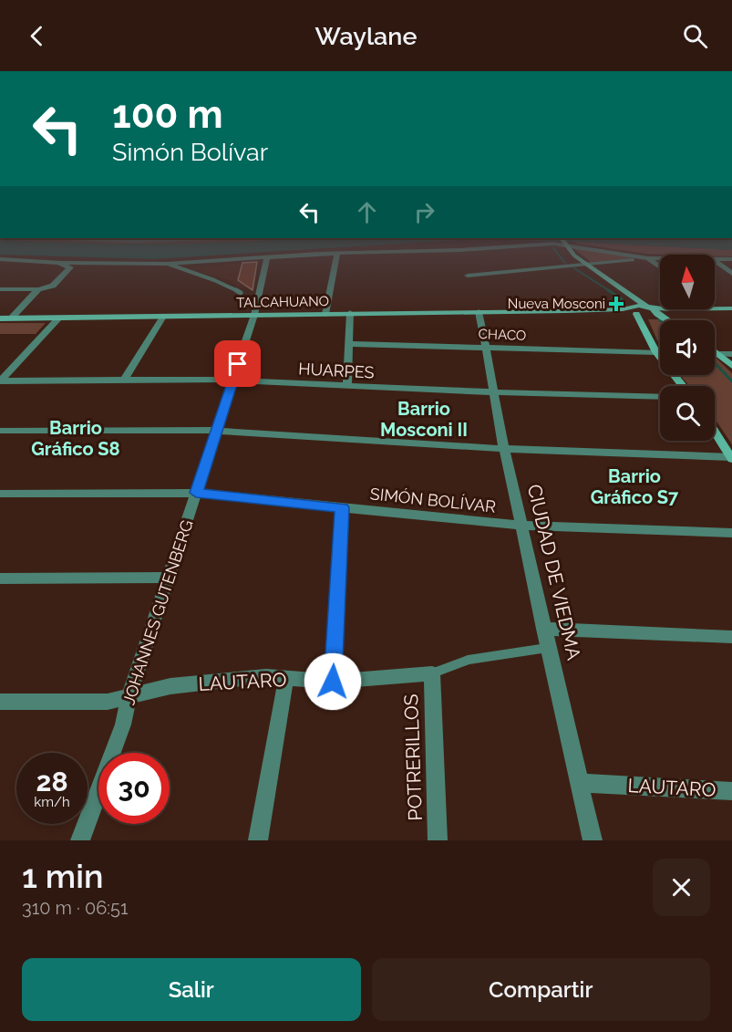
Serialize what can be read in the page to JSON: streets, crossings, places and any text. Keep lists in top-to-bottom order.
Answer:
{
  "streets": {
    "street": [
      "TALCAHUANO",
      "CHACO",
      "HUARPES",
      "SIMÓN BOLÍVAR",
      "CIUDAD DE VIEDMA",
      "JOHANNES GUTENBERG",
      "LAUTARO",
      "POTRERILLOS"
    ]
  },
  "crossings": [
    ["TALCAHUANO", "CIUDAD DE VIEDMA"],
    ["TALCAHUANO", "JOHANNES GUTENBERG"],
    ["CHACO", "CIUDAD DE VIEDMA"],
    ["HUARPES", "CIUDAD DE VIEDMA"],
    ["HUARPES", "JOHANNES GUTENBERG"],
    ["SIMÓN BOLÍVAR", "CIUDAD DE VIEDMA"],
    ["SIMÓN BOLÍVAR", "JOHANNES GUTENBERG"],
    ["CIUDAD DE VIEDMA", "LAUTARO"],
    ["JOHANNES GUTENBERG", "LAUTARO"],
    ["LAUTARO", "POTRERILLOS"]
  ],
  "districts": ["Barrio Mosconi II", "Barrio Gráfico S8", "Barrio Gráfico S7"],
  "places": {
    "health": ["Nueva Mosconi"]
  },
  "north": "top",
  "page": {
    "header": "Waylane",
    "turn": ["100 m", "Simón Bolívar"],
    "speed": "28 km/h",
    "limit": "30",
    "heading": ["1 min", "310 m · 06:51"],
    "buttons": ["Salir", "Compartir"]
  }
}
